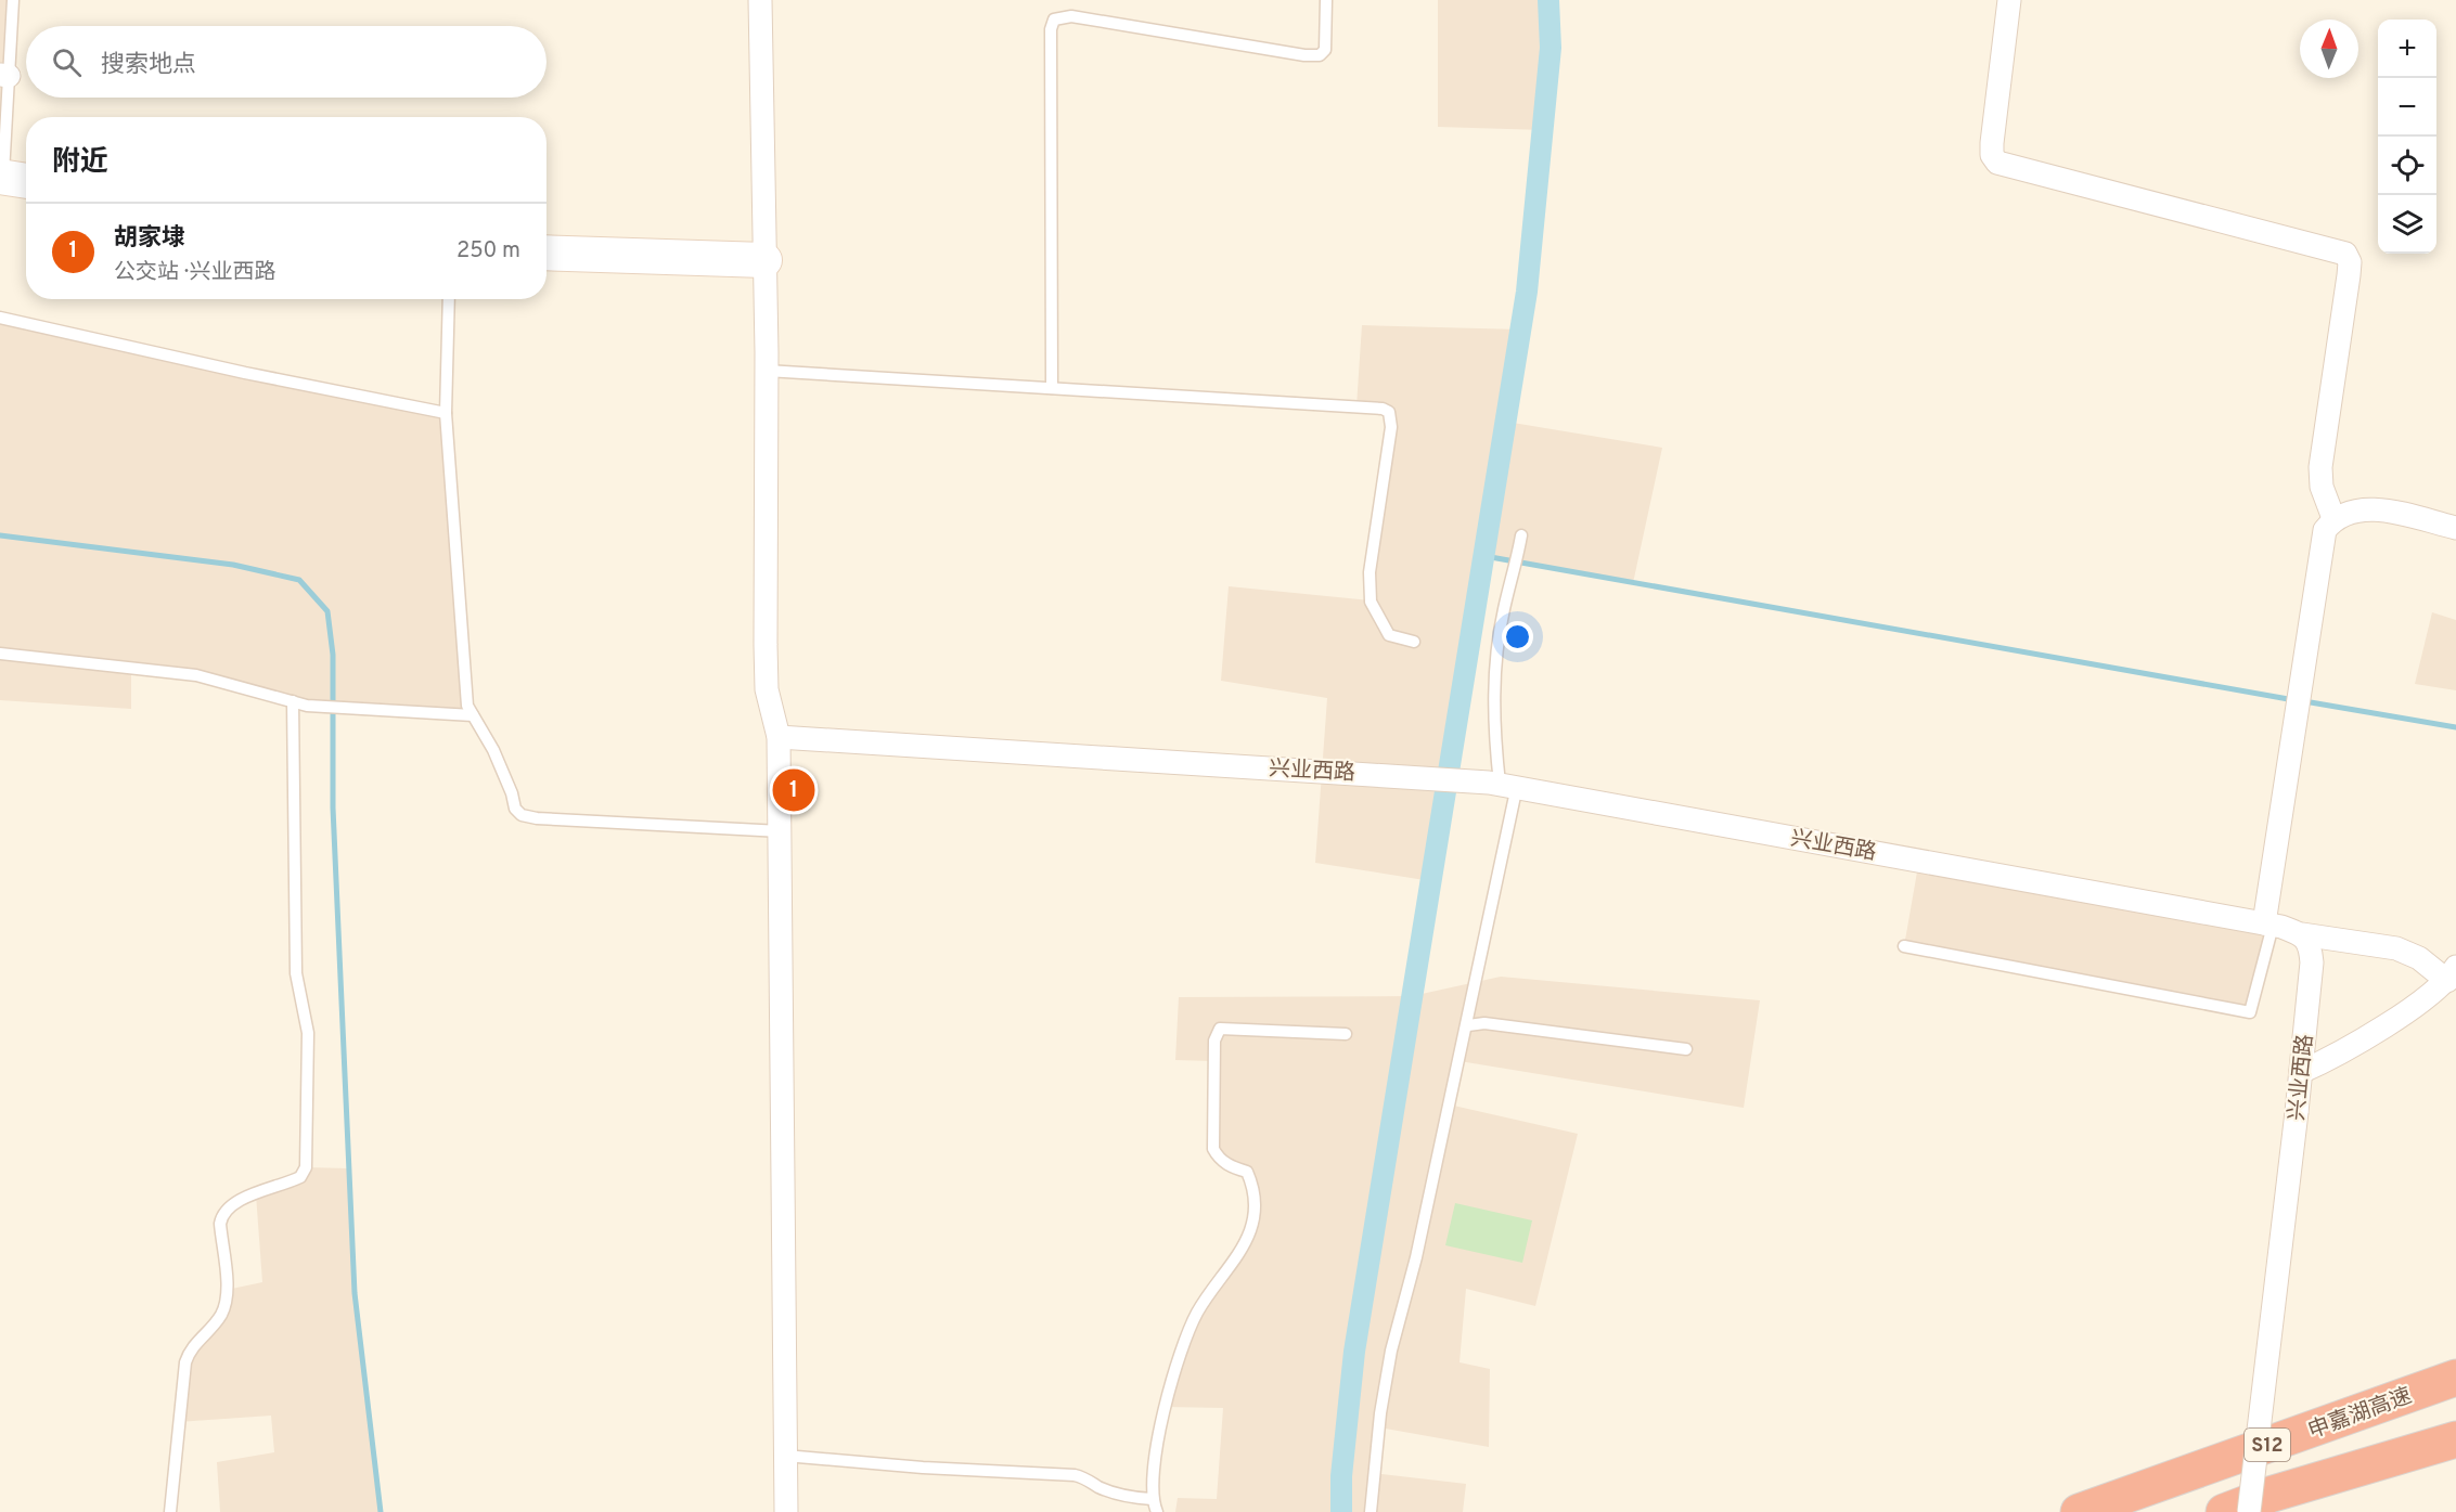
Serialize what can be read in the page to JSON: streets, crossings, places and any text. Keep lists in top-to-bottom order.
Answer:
{
  "streets": {
    "highway": ["申嘉湖高速", "S12"],
    "street": ["兴业西路"]
  },
  "north": "top",
  "page": {
    "map_buttons": ["+", "−"],
    "search": "搜索地点",
    "heading": "附近",
    "list": [
      {
        "mark": "1",
        "name": "胡家埭",
        "note": "公交站 · 兴业西路",
        "value": "250 m"
      }
    ],
    "pins": "1"
  }
}
